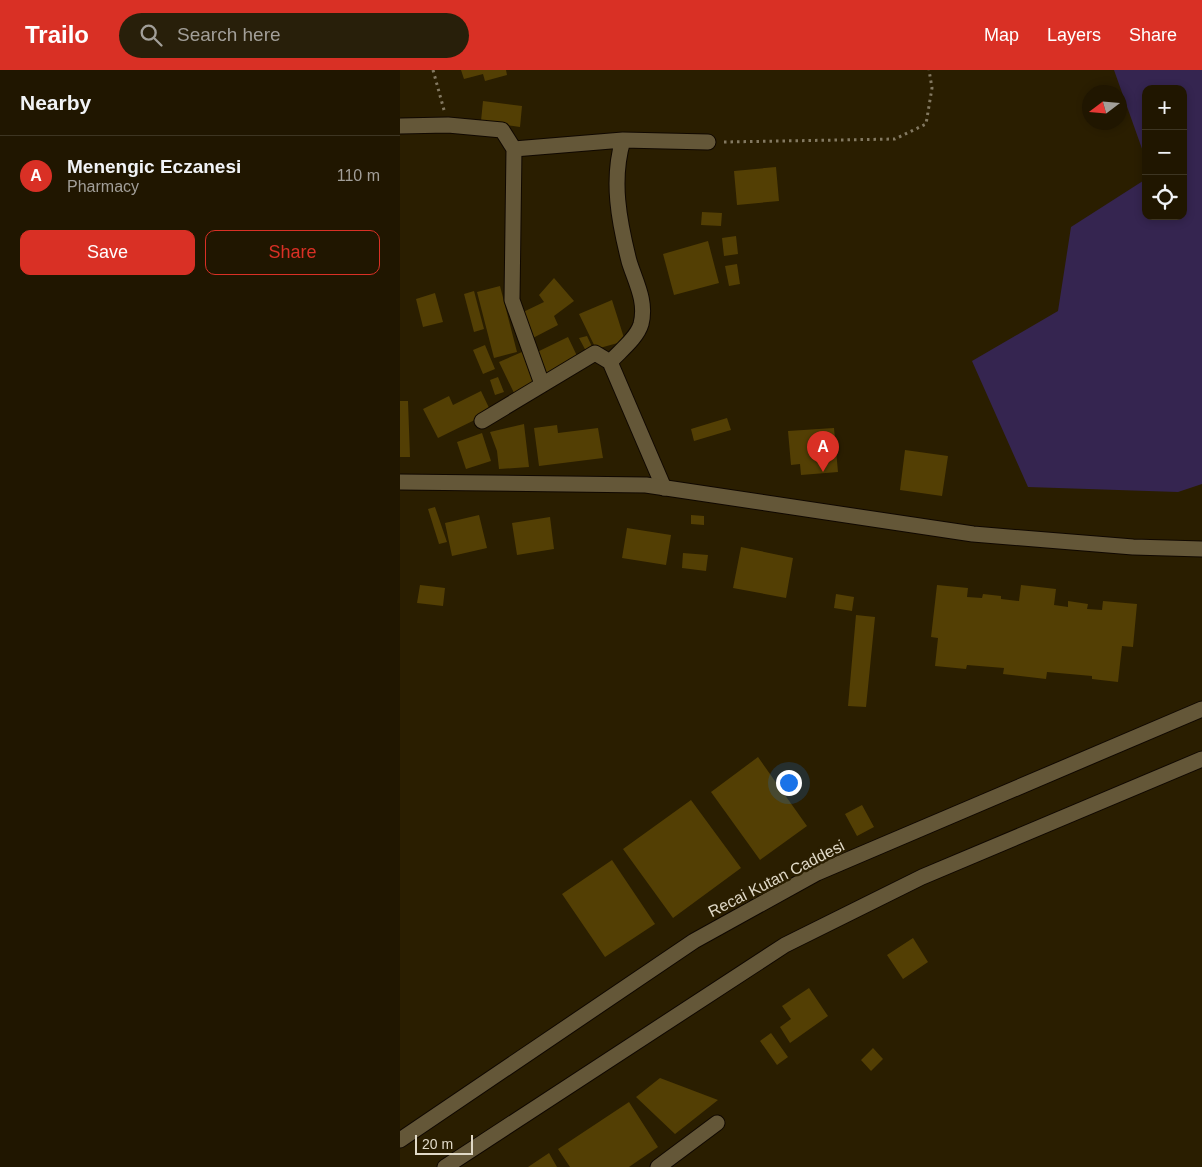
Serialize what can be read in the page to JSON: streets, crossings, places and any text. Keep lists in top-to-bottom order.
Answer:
{
  "streets": {
    "street": ["Recai Kutan Caddesi"]
  },
  "scale_bar": "20 m",
  "north": "left",
  "page": {
    "header": "Trailo",
    "search": "Search here",
    "nav": ["Map", "Layers", "Share"],
    "heading": "Nearby",
    "map_buttons": ["+", "−"],
    "list": [
      {
        "mark": "A",
        "name": "Menengic Eczanesi",
        "note": "Pharmacy",
        "value": "110 m"
      }
    ],
    "buttons": ["Save", "Share"],
    "pins": "A",
    "scale": "20 m"
  }
}
